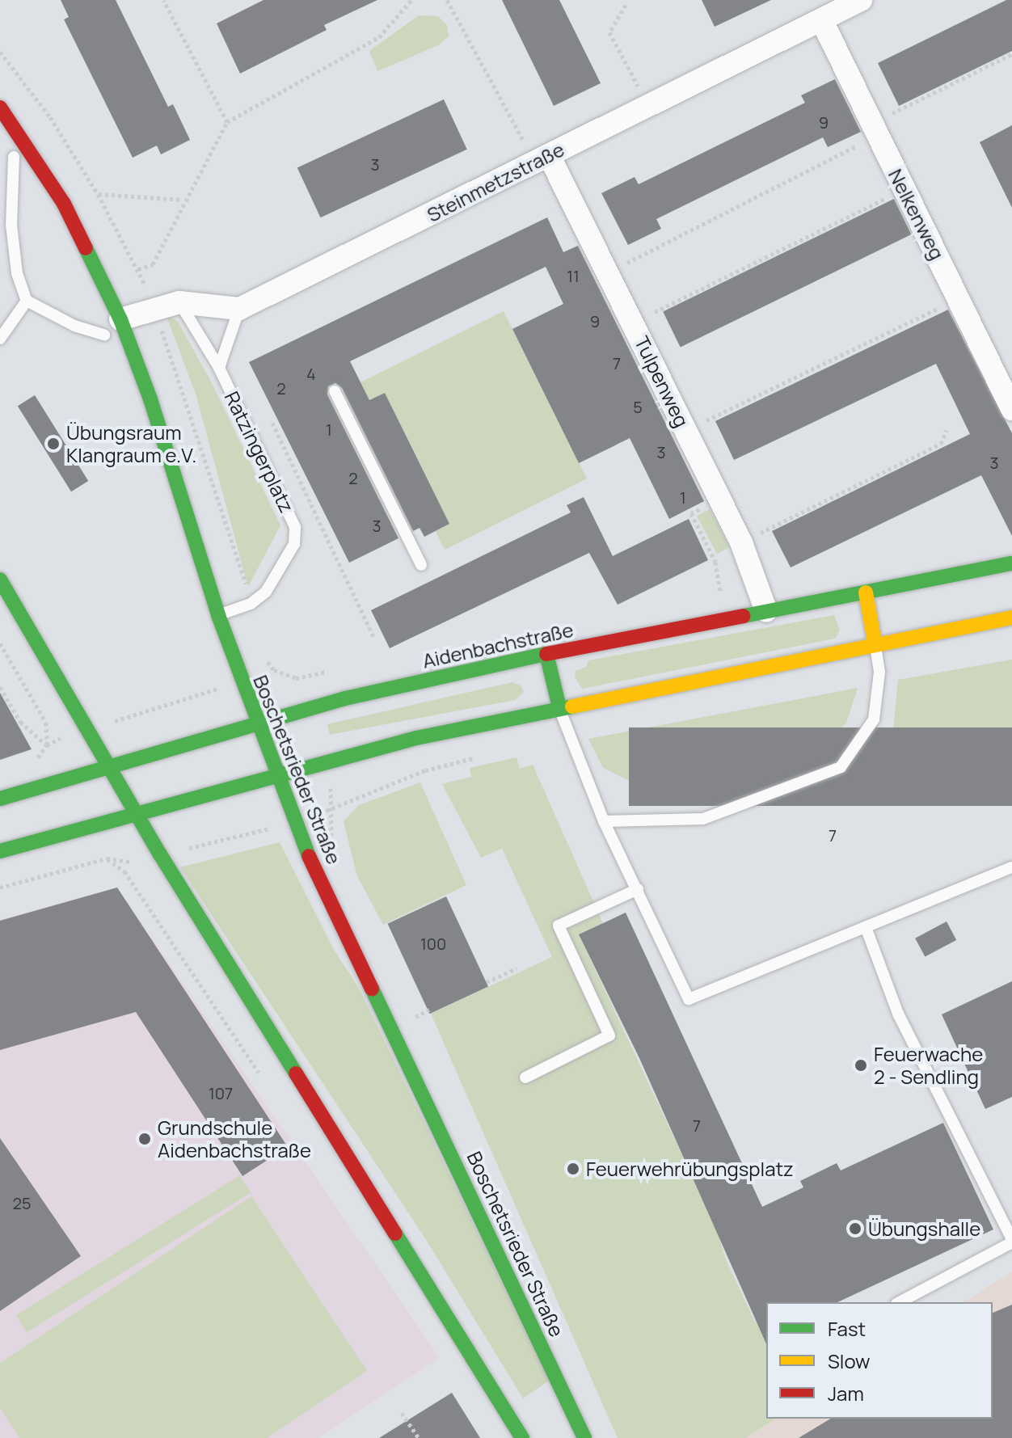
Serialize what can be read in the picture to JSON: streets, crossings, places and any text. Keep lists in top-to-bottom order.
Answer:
{
  "streets": {
    "main road": ["Aidenbachstraße", "Boschetsrieder Straße"],
    "street": ["Steinmetzstraße", "Nelkenweg", "Tulpenweg"],
    "lane": ["Ratzingerplatz"]
  },
  "crossings": [
    ["Steinmetzstraße", "Nelkenweg"],
    ["Steinmetzstraße", "Tulpenweg"],
    ["Steinmetzstraße", "Ratzingerplatz"],
    ["Tulpenweg", "Aidenbachstraße"],
    ["Ratzingerplatz", "Boschetsrieder Straße"],
    ["Aidenbachstraße", "Boschetsrieder Straße"]
  ],
  "places": [
    "Übungsraum Klangraum e.V.",
    "Feuerwache 2 - Sendling",
    "Grundschule Aidenbachstraße",
    "Feuerwehrübungsplatz",
    "Übungshalle"
  ],
  "house_numbers": [
    "9",
    "3",
    "11",
    "9",
    "7",
    "4",
    "2",
    "5",
    "1",
    "3",
    "3",
    "2",
    "1",
    "3",
    "7",
    "100",
    "107",
    "7",
    "25"
  ],
  "legend": ["Fast", "Slow", "Jam"]
}
